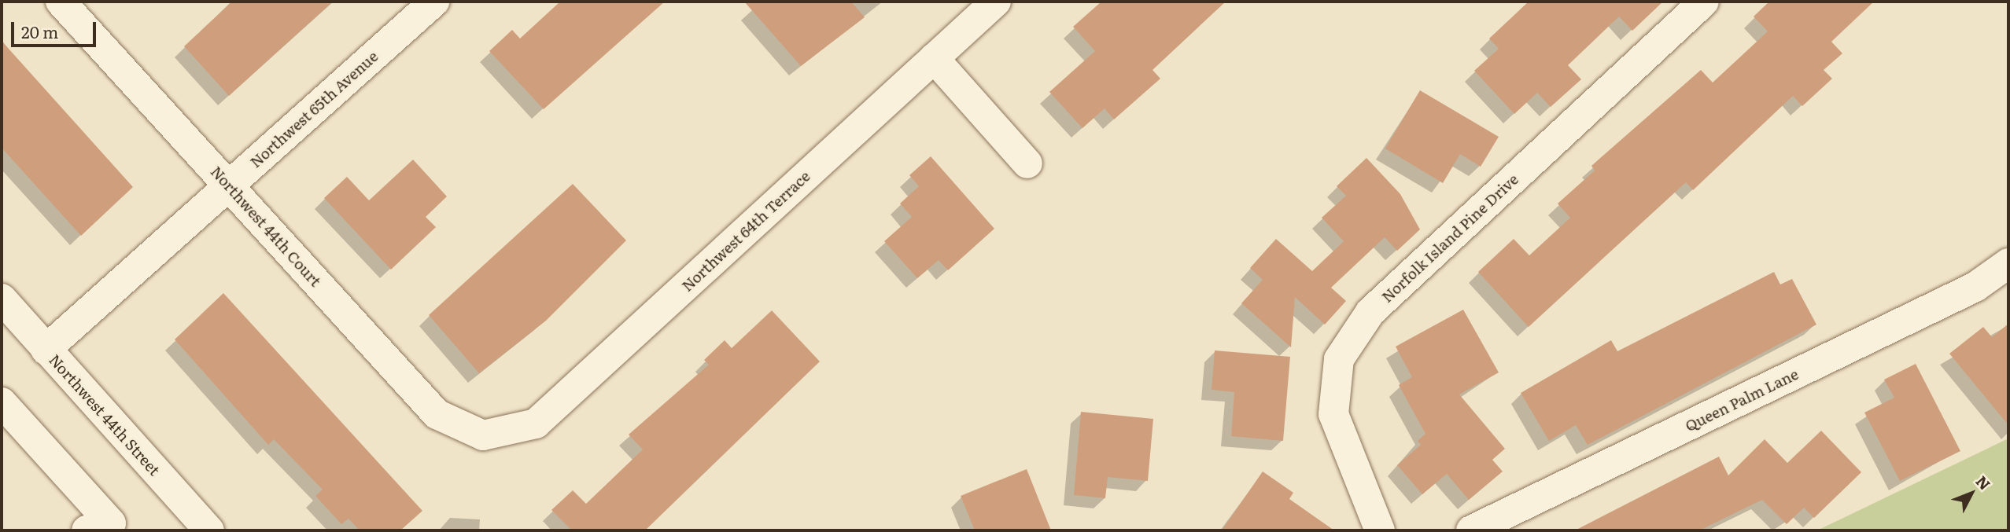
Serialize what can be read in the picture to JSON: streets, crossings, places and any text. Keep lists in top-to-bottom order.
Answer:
{
  "streets": {
    "street": [
      "Northwest 65th Avenue",
      "Northwest 44th Court",
      "Northwest 64th Terrace",
      "Norfolk Island Pine Drive",
      "Queen Palm Lane",
      "Northwest 44th Street"
    ]
  },
  "crossings": [
    ["Northwest 65th Avenue", "Northwest 44th Court"],
    ["Northwest 65th Avenue", "Northwest 44th Street"],
    ["Northwest 44th Court", "Northwest 64th Terrace"]
  ],
  "scale_bar": "20 m",
  "north": "top right"
}
